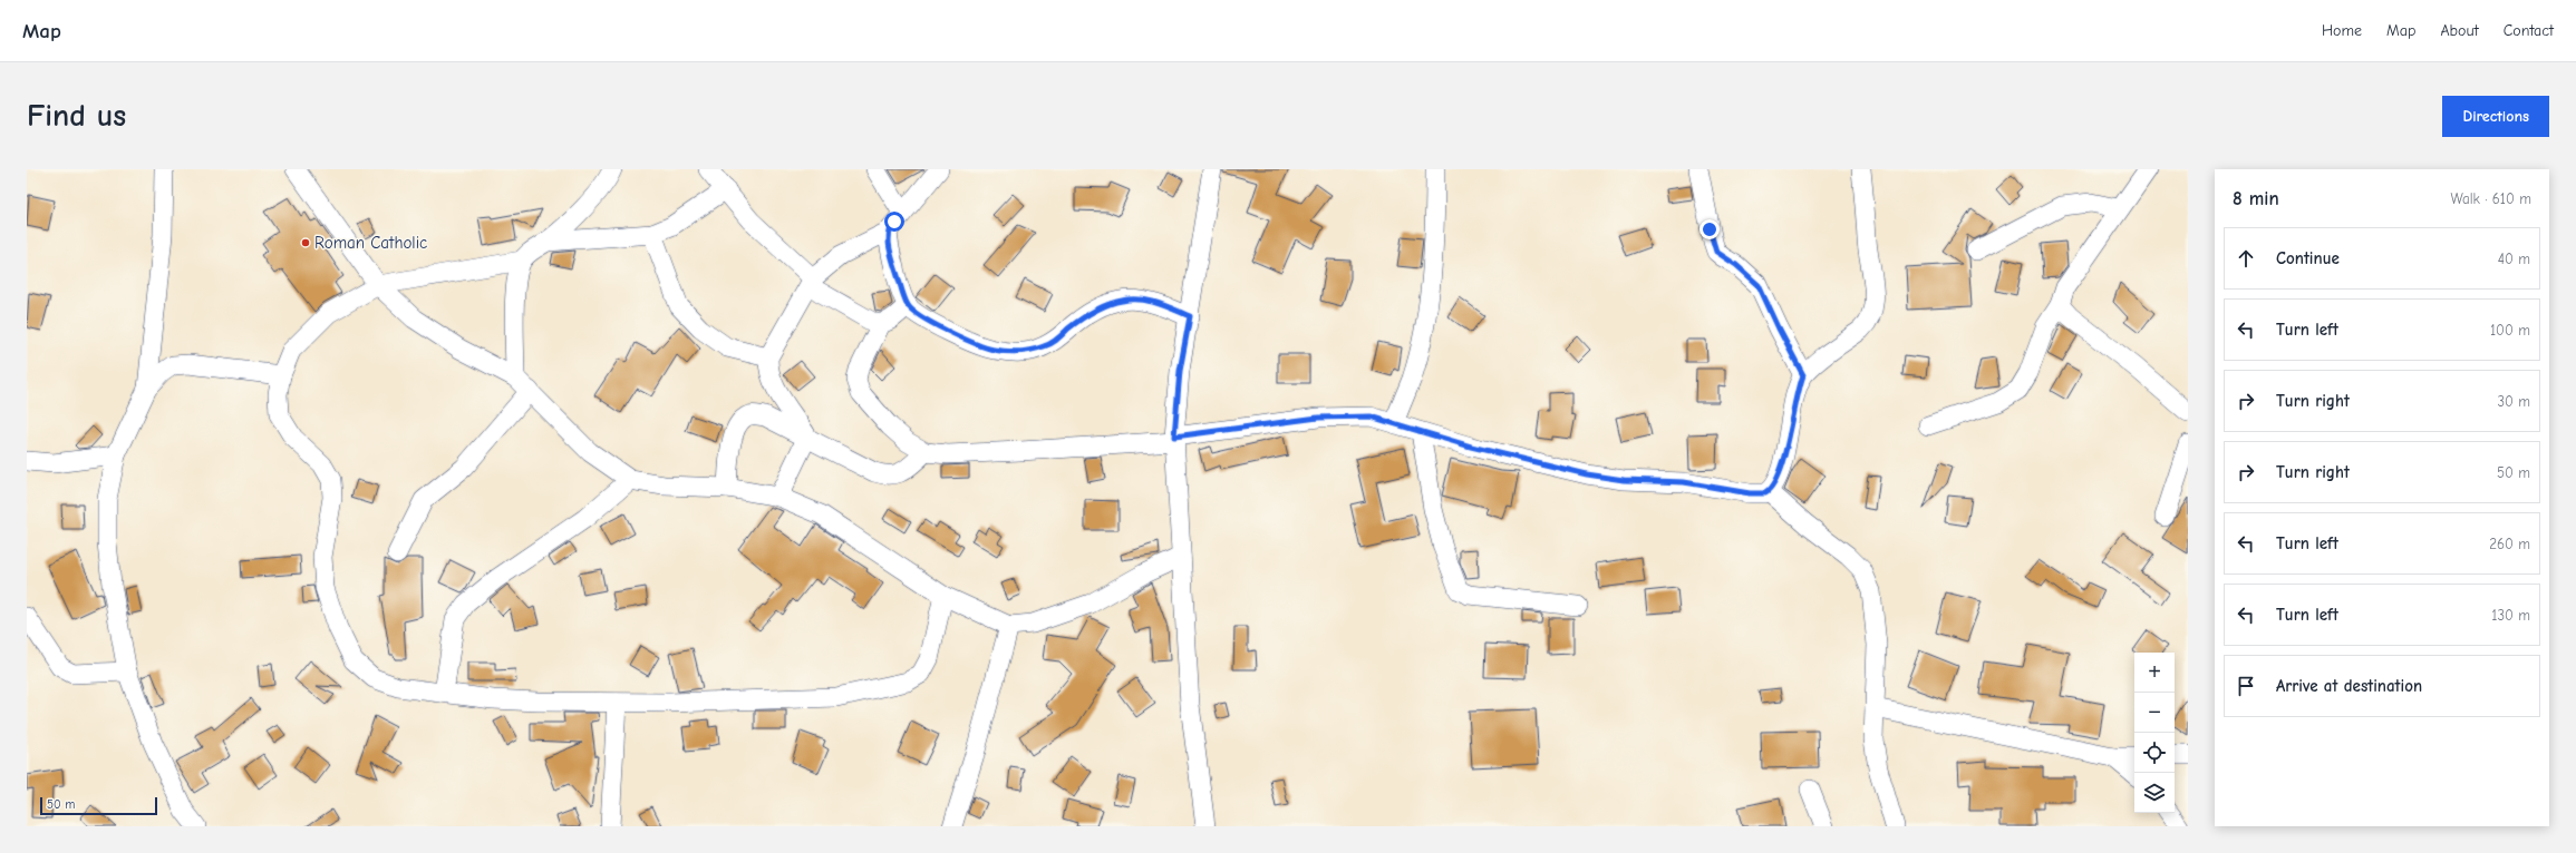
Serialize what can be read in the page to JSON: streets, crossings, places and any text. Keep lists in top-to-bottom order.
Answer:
{
  "places": ["Roman Catholic"],
  "scale_bar": "50 m",
  "page": {
    "header": "Map",
    "nav": [
      "Home",
      "Map",
      "About",
      "Contact"
    ],
    "buttons": "Directions",
    "title": "Find us",
    "heading": ["8 min", "Walk · 610 m"],
    "list": [
      ["Continue", "40 m"],
      ["Turn left", "100 m"],
      ["Turn right", "30 m"],
      ["Turn right", "50 m"],
      ["Turn left", "260 m"],
      ["Turn left", "130 m"],
      "Arrive at destination"
    ],
    "map_buttons": ["+", "−"],
    "scale": "50 m"
  }
}
